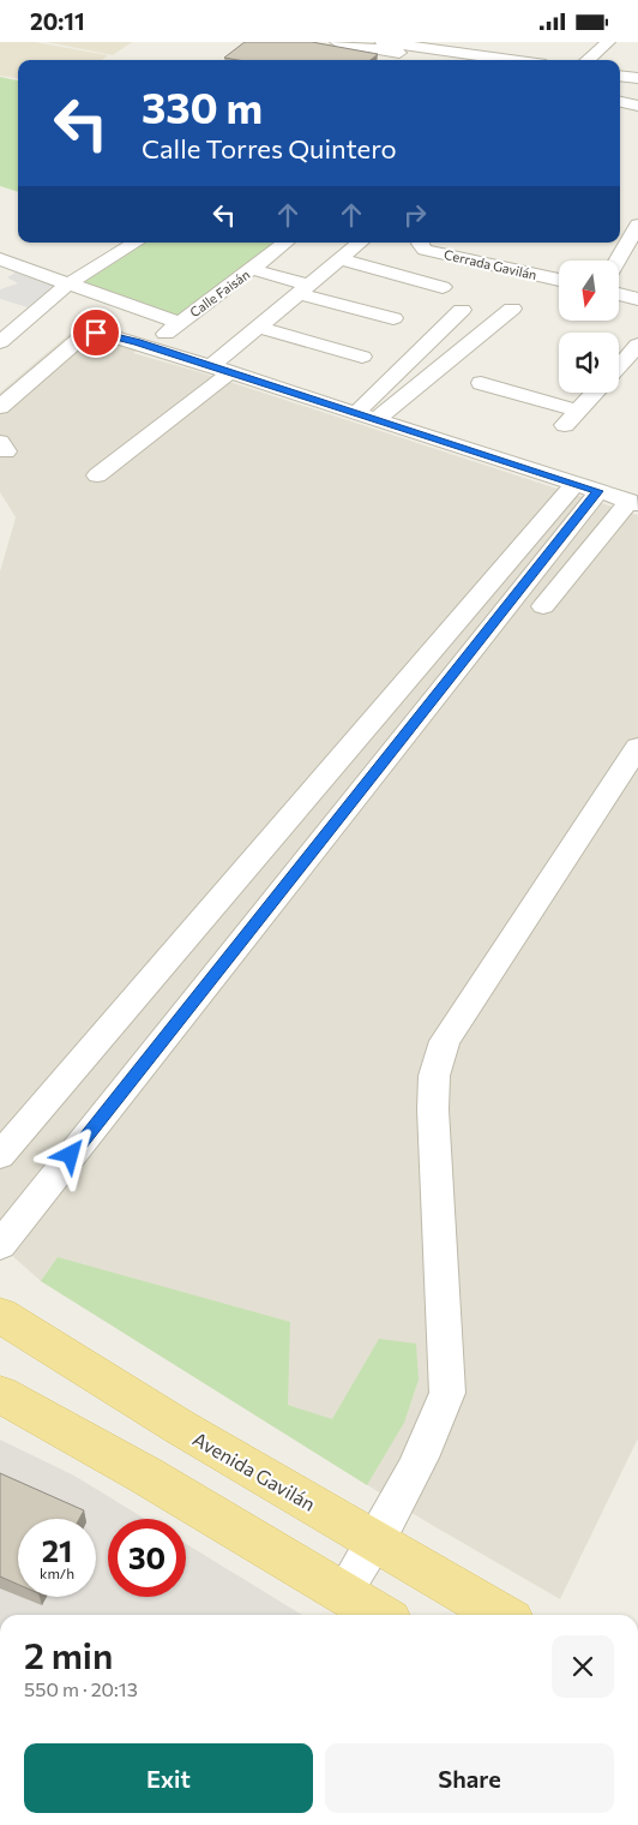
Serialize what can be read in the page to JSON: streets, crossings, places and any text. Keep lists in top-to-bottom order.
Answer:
{
  "streets": {
    "main road": ["Avenida Gavilán"],
    "street": ["Cerrada Gavilán", "Calle Faisán"]
  },
  "north": "bottom",
  "page": {
    "status": "20:11",
    "turn": ["330 m", "Calle Torres Quintero"],
    "speed": "21 km/h",
    "limit": "30",
    "heading": ["2 min", "550 m · 20:13"],
    "buttons": ["Exit", "Share"]
  }
}
